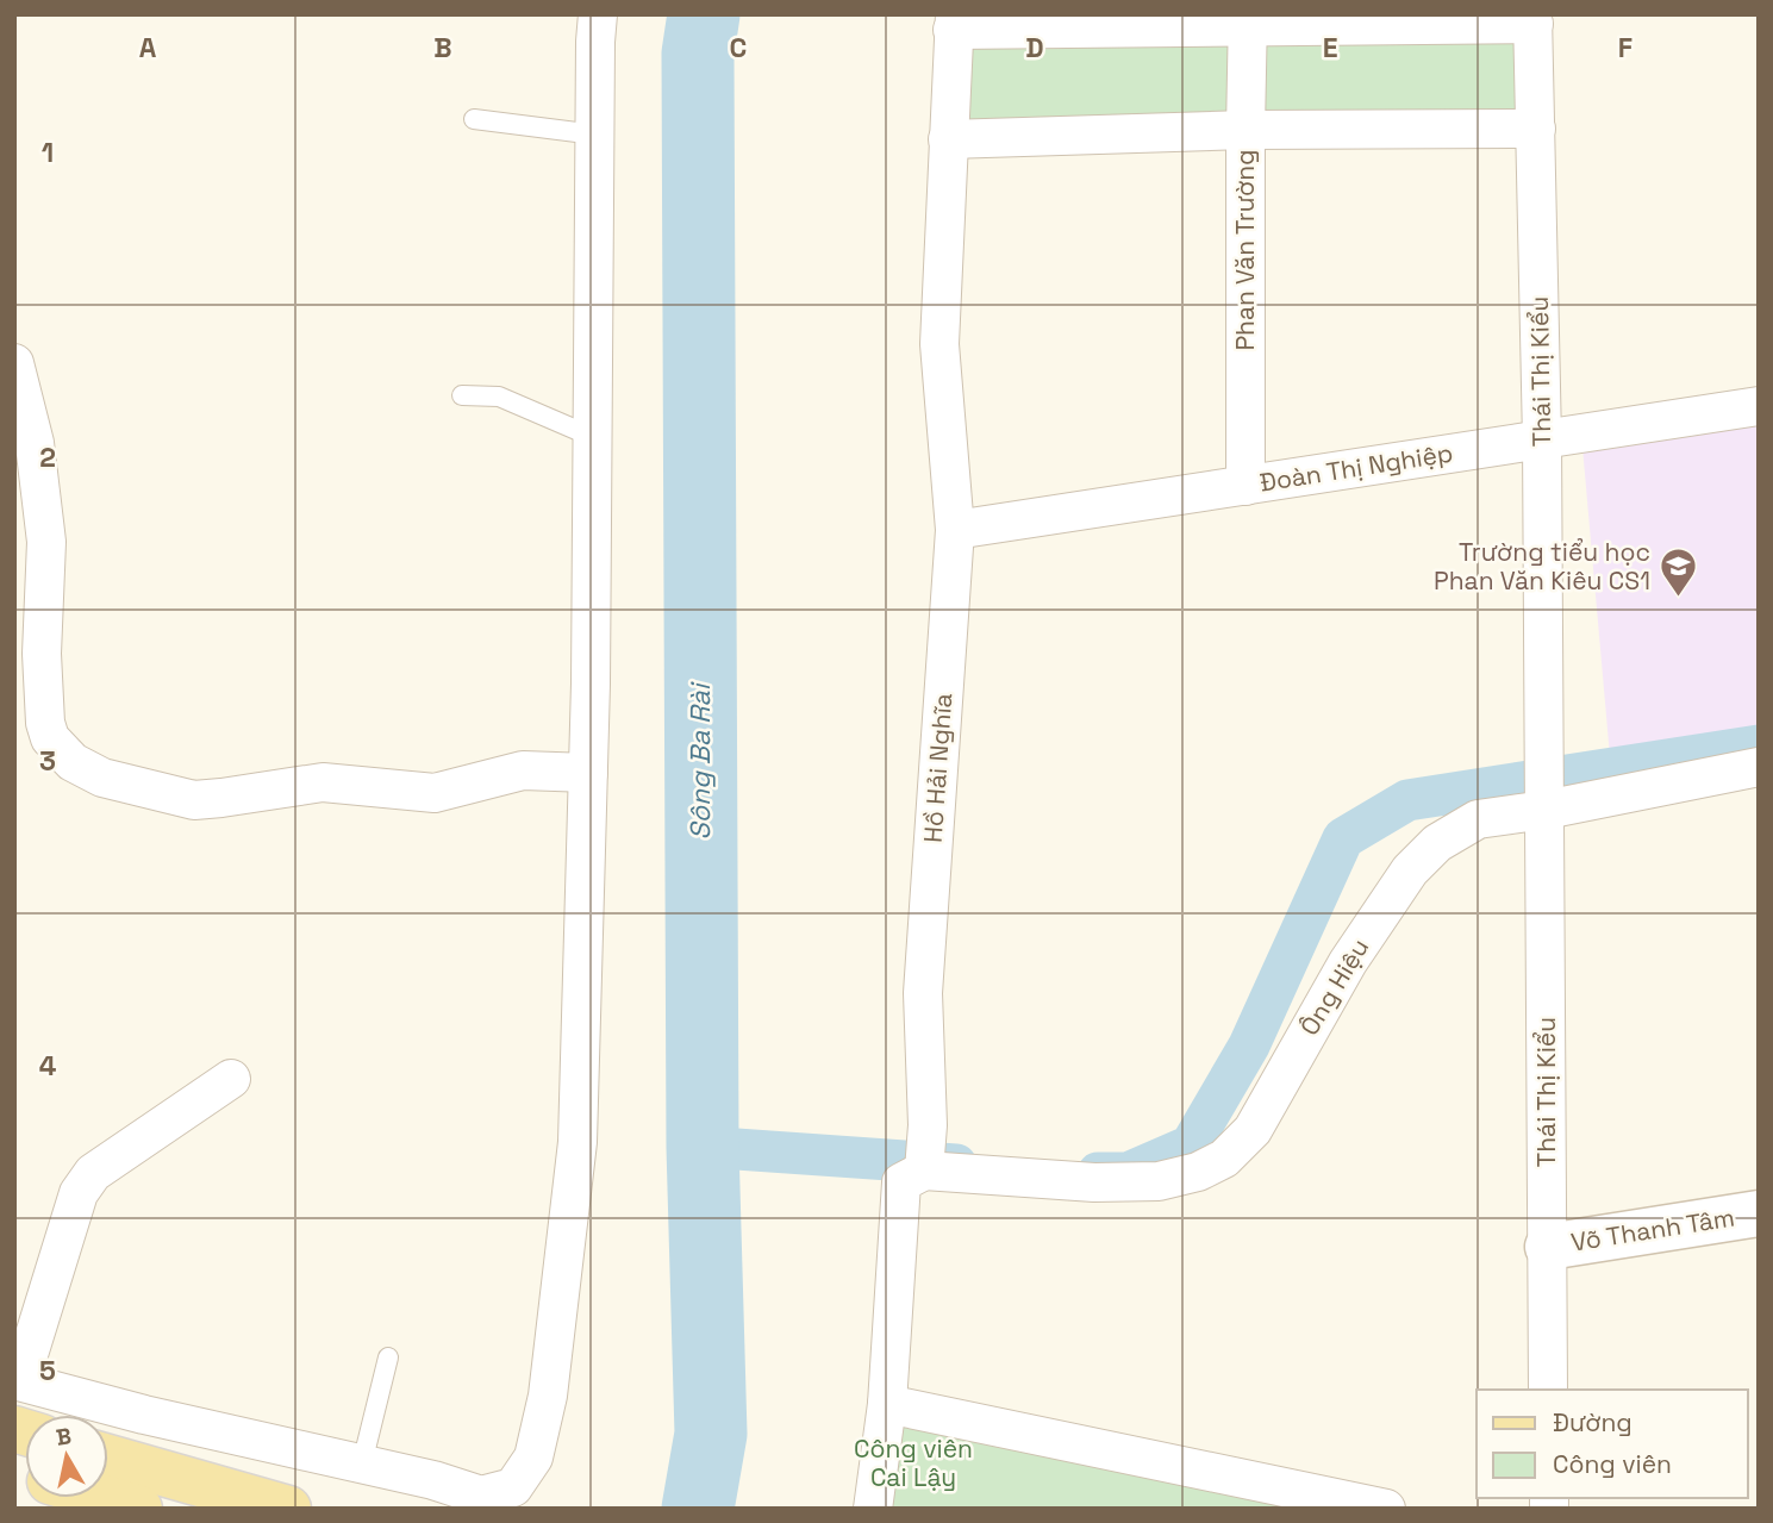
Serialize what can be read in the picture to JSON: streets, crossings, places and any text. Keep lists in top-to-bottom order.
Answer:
{
  "streets": {
    "street": [
      "Phan Văn Trường",
      "Thái Thị Kiểu",
      "Đoàn Thị Nghiệp",
      "Hồ Hải Nghĩa",
      "Ông Hiệu",
      "Võ Thanh Tâm"
    ]
  },
  "crossings": [
    ["Phan Văn Trường", "Đoàn Thị Nghiệp"],
    ["Thái Thị Kiểu", "Đoàn Thị Nghiệp"],
    ["Thái Thị Kiểu", "Ông Hiệu"],
    ["Thái Thị Kiểu", "Võ Thanh Tâm"],
    ["Đoàn Thị Nghiệp", "Hồ Hải Nghĩa"],
    ["Hồ Hải Nghĩa", "Ông Hiệu"]
  ],
  "water": ["Sông Ba Rài"],
  "parks": ["Công viên Cai Lậy"],
  "places": {
    "school or university": ["Trường tiểu học Phan Văn Kiêu CS1"]
  },
  "legend": ["Đường", "Công viên"],
  "north": "top",
  "grid": {
    "columns": [
      "A",
      "B",
      "C",
      "D",
      "E",
      "F"
    ],
    "rows": [
      "1",
      "2",
      "3",
      "4",
      "5"
    ]
  }
}
